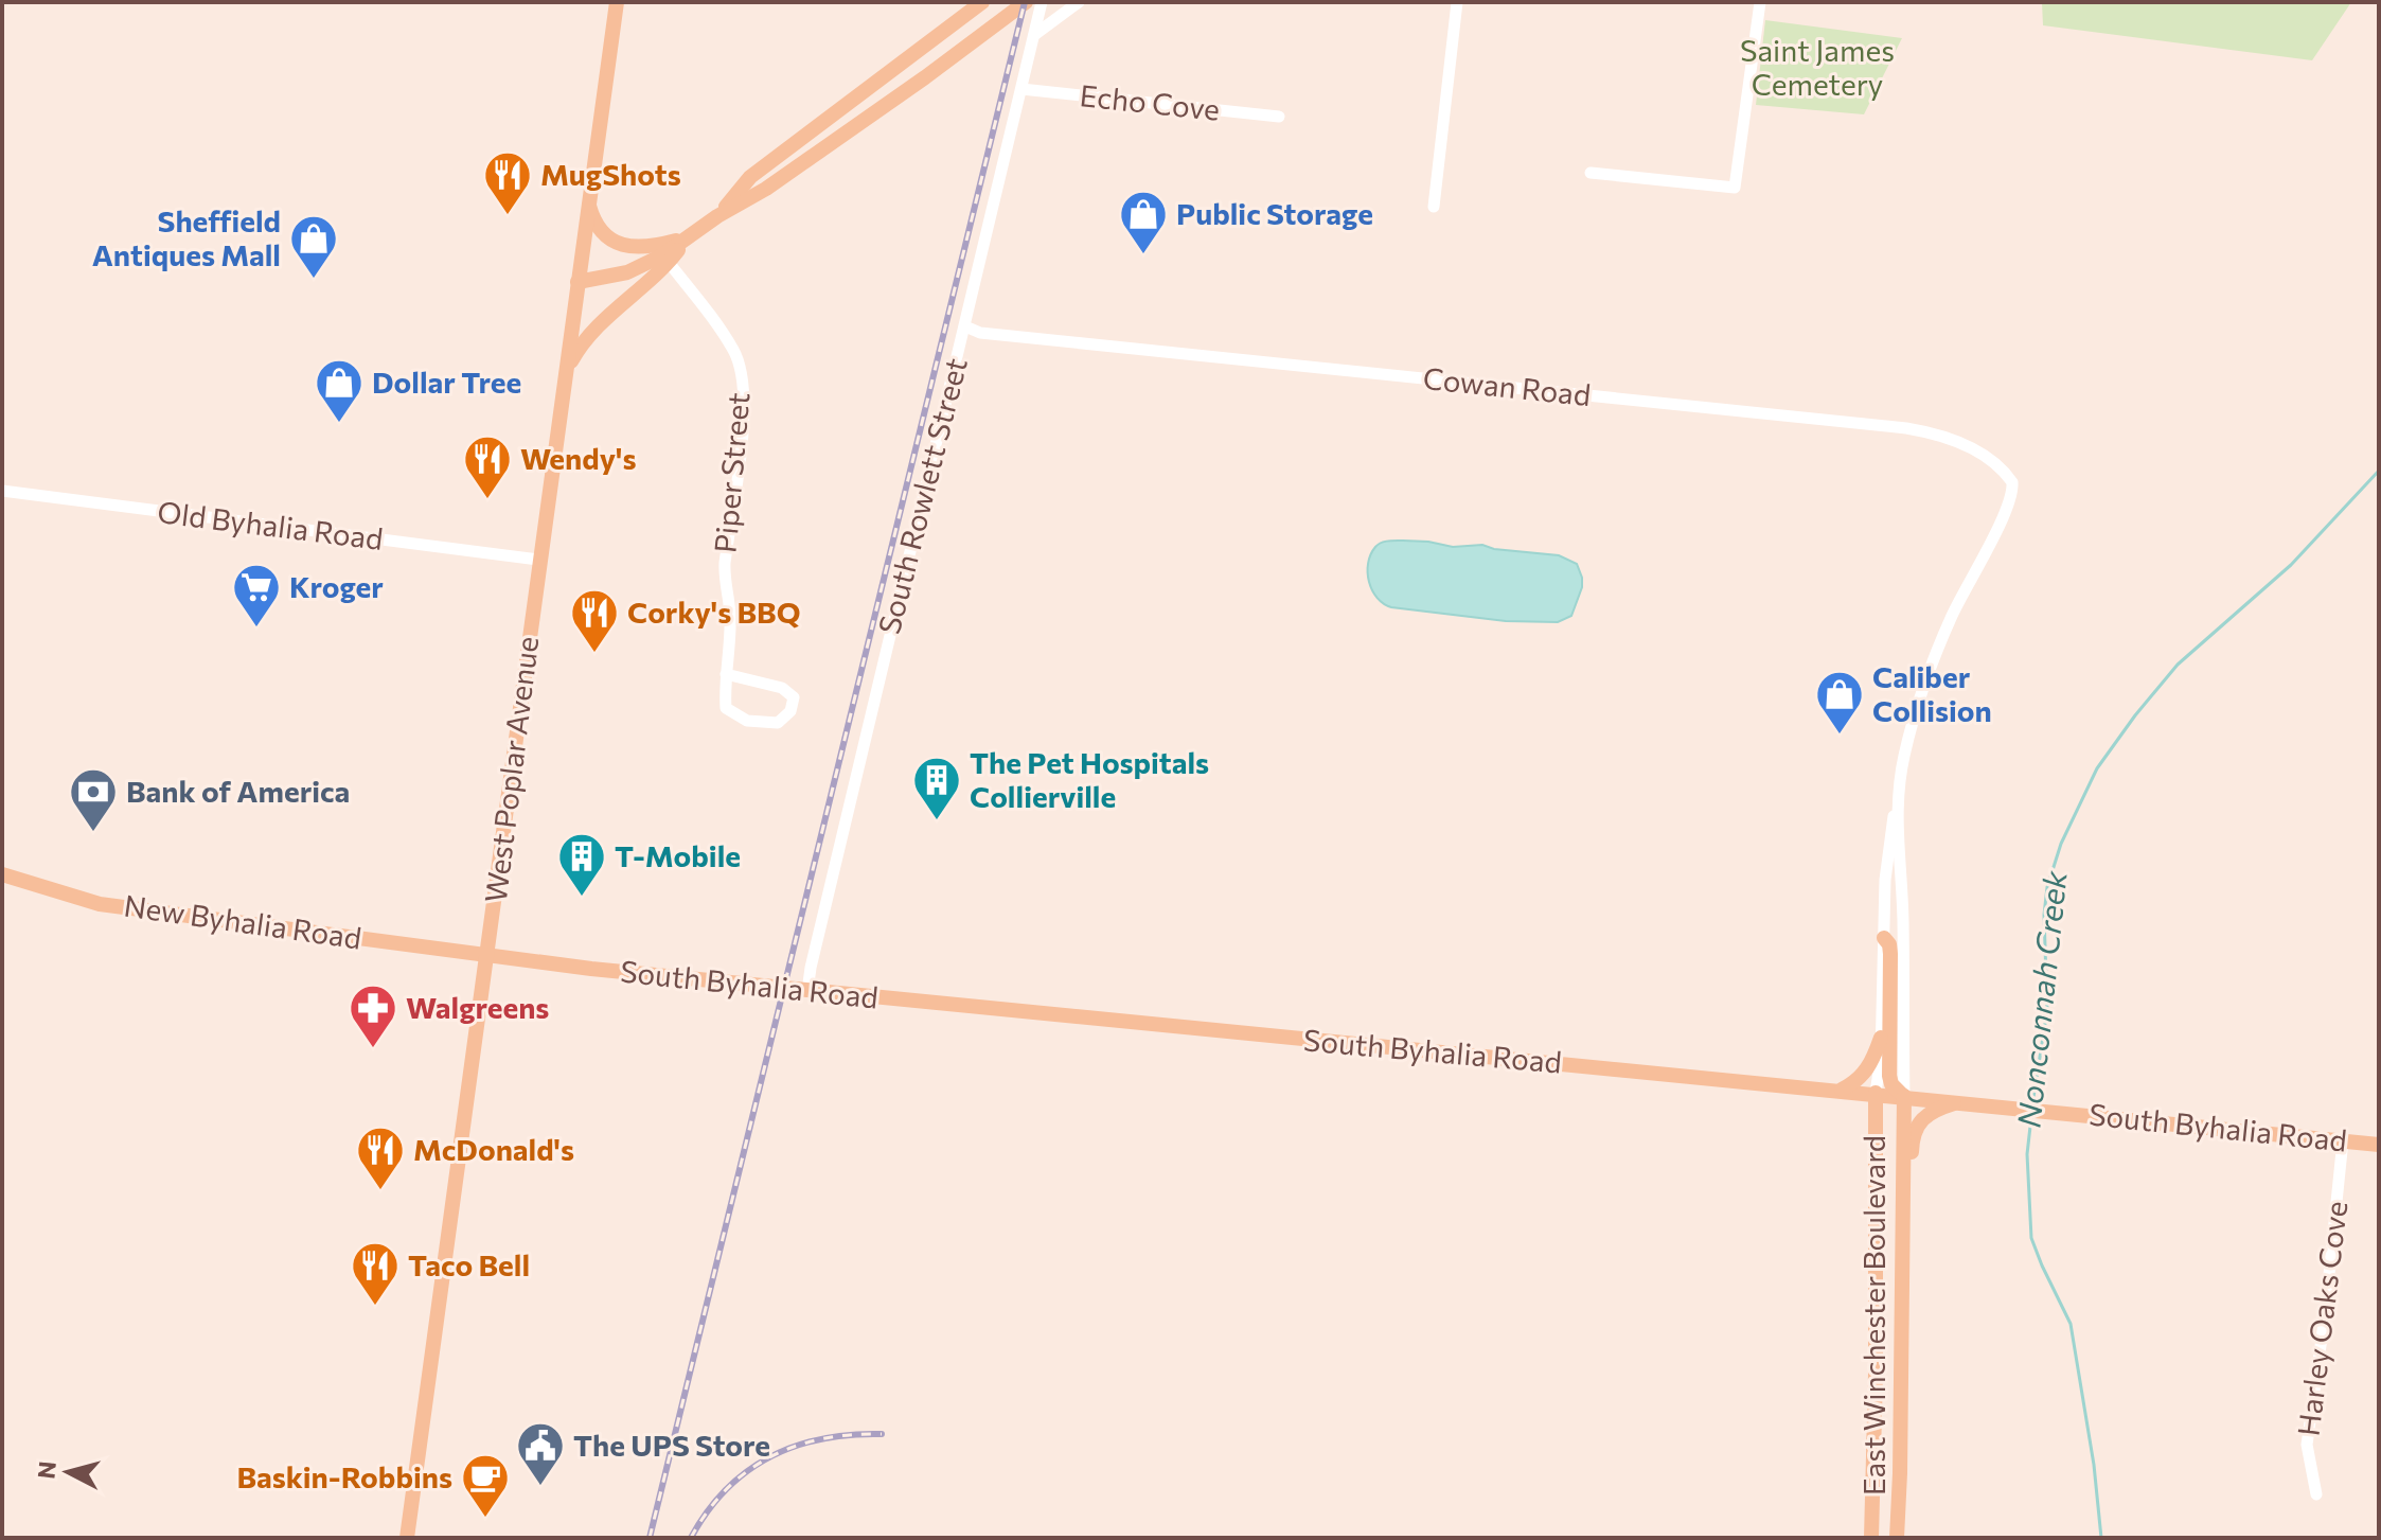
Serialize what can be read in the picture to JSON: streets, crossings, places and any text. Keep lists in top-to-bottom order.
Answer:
{
  "streets": {
    "main road": [
      "West Poplar Avenue",
      "New Byhalia Road",
      "South Byhalia Road",
      "East Winchester Boulevard"
    ],
    "street": [
      "Echo Cove",
      "Cowan Road",
      "Piper Street",
      "South Rowlett Street",
      "Old Byhalia Road",
      "Harley Oaks Cove"
    ]
  },
  "crossings": [
    ["Echo Cove", "South Rowlett Street"],
    ["Cowan Road", "South Rowlett Street"],
    ["South Rowlett Street", "South Byhalia Road"],
    ["Old Byhalia Road", "West Poplar Avenue"],
    ["West Poplar Avenue", "New Byhalia Road"],
    ["West Poplar Avenue", "South Byhalia Road"],
    ["New Byhalia Road", "South Byhalia Road"],
    ["South Byhalia Road", "East Winchester Boulevard"],
    ["South Byhalia Road", "Harley Oaks Cove"]
  ],
  "water": ["Nonconnah Creek"],
  "parks": ["Saint James Cemetery"],
  "places": {
    "restaurant": [
      "MugShots",
      "Wendy's",
      "Corky's BBQ",
      "McDonald's",
      "Taco Bell"
    ],
    "shop": [
      "Public Storage",
      "Sheffield Antiques Mall",
      "Dollar Tree",
      "Caliber Collision"
    ],
    "supermarket": ["Kroger"],
    "building": ["The Pet Hospitals Collierville", "T-Mobile"],
    "bank": ["Bank of America"],
    "pharmacy": ["Walgreens"],
    "public building": ["The UPS Store"],
    "cafe": ["Baskin-Robbins"]
  },
  "north": "left"
}
